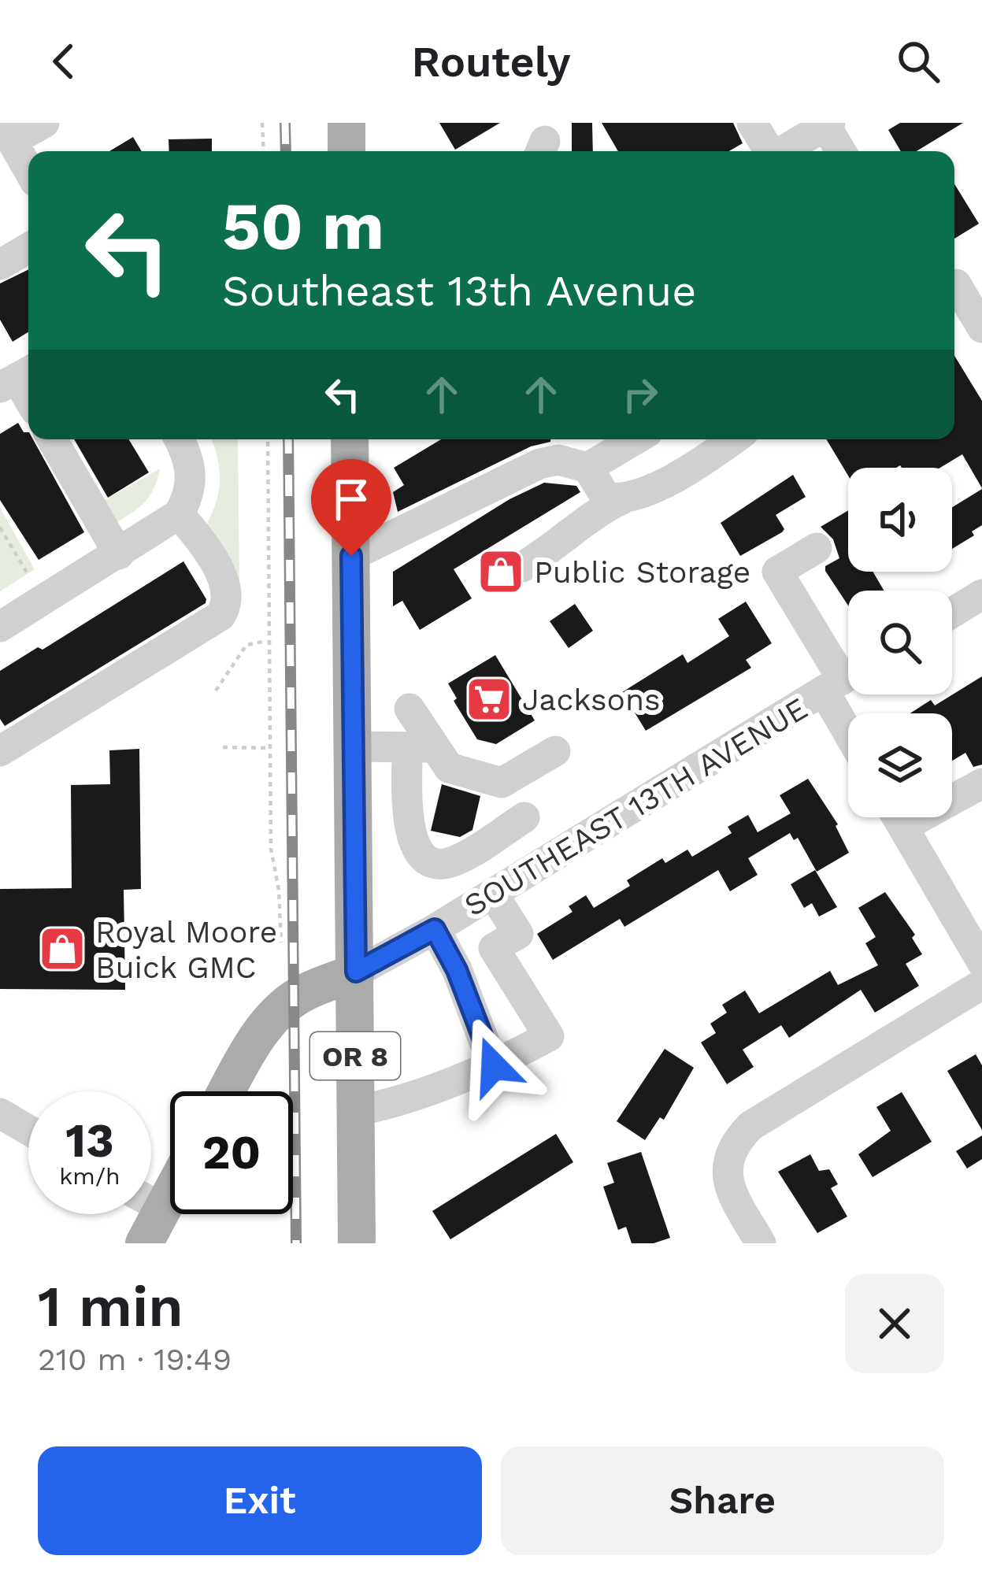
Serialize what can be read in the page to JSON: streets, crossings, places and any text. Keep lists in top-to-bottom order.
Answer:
{
  "streets": {
    "main road": ["OR 8"],
    "street": ["SOUTHEAST 13TH AVENUE"]
  },
  "crossings": [
    ["SOUTHEAST 13TH AVENUE", "OR 8"]
  ],
  "places": {
    "shop": ["Public Storage", "Royal Moore Buick GMC"],
    "supermarket": ["Jacksons"]
  },
  "page": {
    "header": "Routely",
    "turn": ["50 m", "Southeast 13th Avenue"],
    "speed": "13 km/h",
    "limit": "20",
    "heading": ["1 min", "210 m · 19:49"],
    "buttons": ["Exit", "Share"]
  }
}
